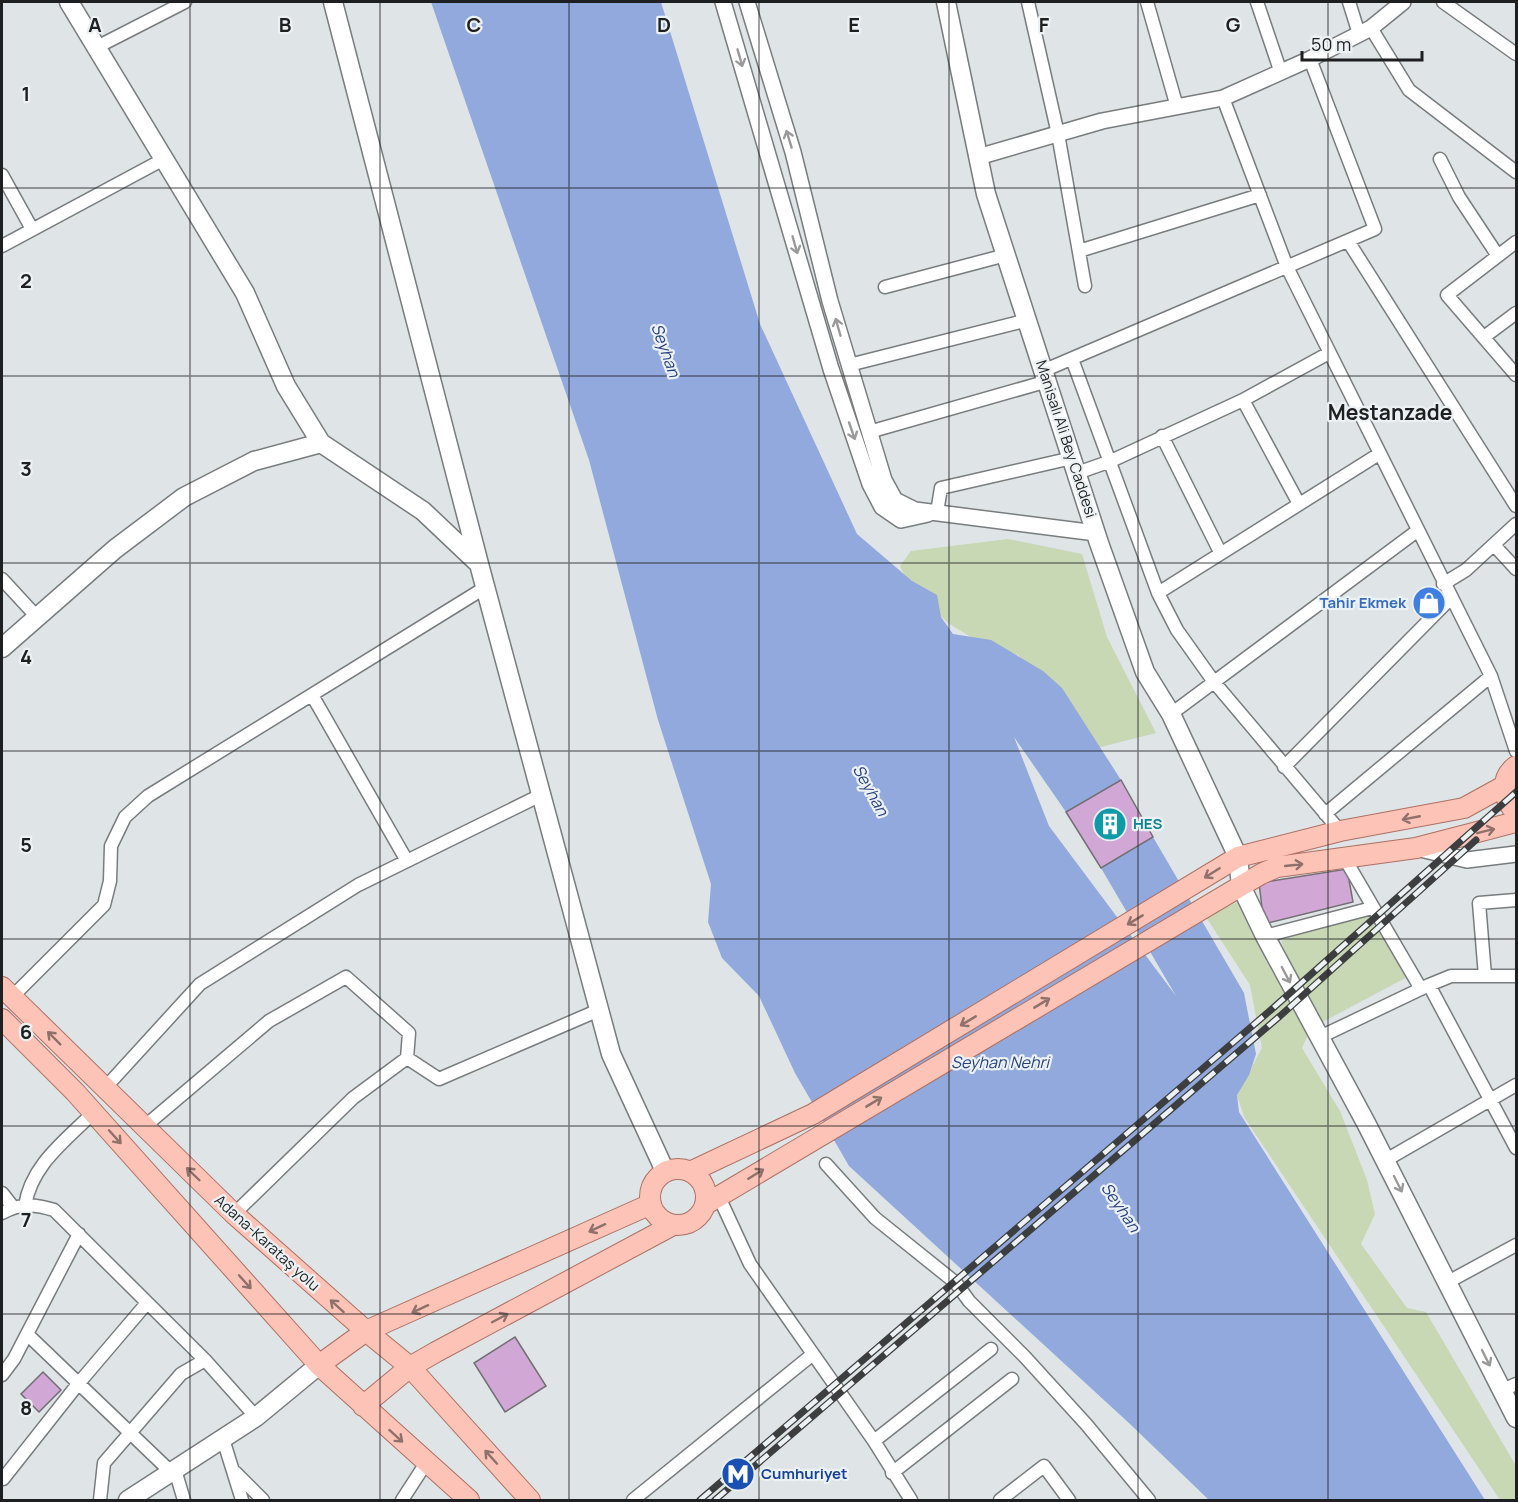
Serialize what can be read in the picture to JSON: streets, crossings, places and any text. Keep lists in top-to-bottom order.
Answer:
{
  "streets": {
    "main road": ["Manisalı Ali Bey Caddesi", "Adana-Karataş yolu"]
  },
  "districts": ["Mestanzade"],
  "water": ["Seyhan", "Seyhan Nehri"],
  "places": {
    "shop": ["Tahir Ekmek"],
    "building": ["HES"],
    "metro station": ["Cumhuriyet"]
  },
  "scale_bar": "50 m",
  "grid": {
    "columns": [
      "A",
      "B",
      "C",
      "D",
      "E",
      "F",
      "G"
    ],
    "rows": [
      "1",
      "2",
      "3",
      "4",
      "5",
      "6",
      "7",
      "8"
    ]
  }
}
